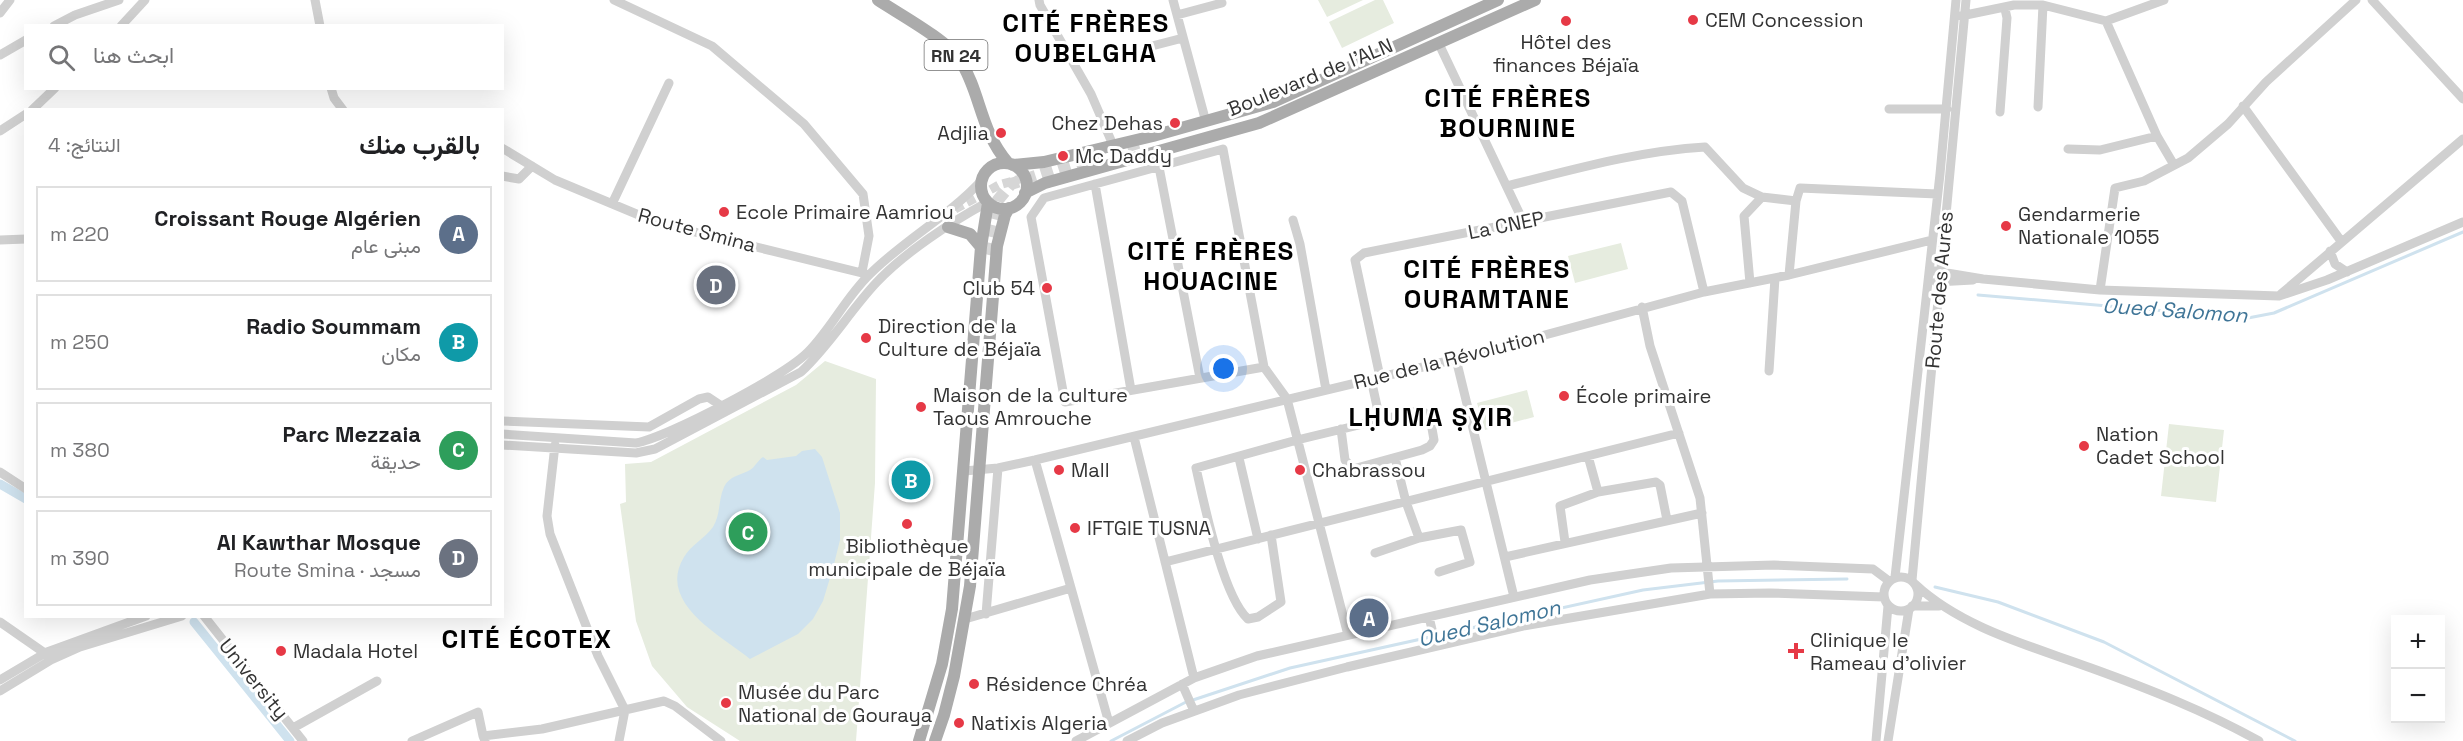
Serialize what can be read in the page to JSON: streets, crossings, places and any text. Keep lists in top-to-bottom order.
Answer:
{
  "streets": {
    "main road": ["RN 24", "Boulevard de l'ALN"],
    "street": [
      "La CNEP",
      "Route Smina",
      "Route des Aurès",
      "Rue de la Révolution",
      "University"
    ]
  },
  "crossings": [
    ["RN 24", "Boulevard de l'ALN"],
    ["La CNEP", "Rue de la Révolution"],
    ["Route des Aurès", "Rue de la Révolution"]
  ],
  "districts": [
    "CITÉ FRÈRES OUBELGHA",
    "CITÉ FRÈRES BOURNINE",
    "CITÉ FRÈRES HOUACINE",
    "CITÉ FRÈRES OURAMTANE",
    "LḤUMA ṢƔIR",
    "CITÉ ÉCOTEX"
  ],
  "water": ["Oued Salomon"],
  "places": {
    "other": [
      "CEM Concession",
      "Hôtel des finances Béjaïa",
      "Chez Dehas",
      "Adjlia",
      "Mc Daddy",
      "Ecole Primaire Aamriou",
      "Gendarmerie Nationale 1055",
      "Club 54",
      "Direction de la Culture de Béjaïa",
      "École primaire",
      "Maison de la culture Taous Amrouche",
      "Nation Cadet School",
      "Mall",
      "Chabrassou",
      "Bibliothèque municipale de Béjaïa",
      "IFTGIE TUSNA",
      "Madala Hotel",
      "Résidence Chréa",
      "Musée du Parc National de Gouraya",
      "Natixis Algeria"
    ],
    "health": ["Clinique le Rameau d'olivier"]
  },
  "page": {
    "search": "ابحث هنا",
    "heading": ["بالقرب منك", "النتائج: 4"],
    "list": [
      {
        "mark": "A",
        "name": "Croissant Rouge Algérien",
        "note": "مبنى عام",
        "value": "220 m"
      },
      {
        "mark": "B",
        "name": "Radio Soummam",
        "note": "مكان",
        "value": "250 m"
      },
      {
        "mark": "C",
        "name": "Parc Mezzaia",
        "note": "حديقة",
        "value": "380 m"
      },
      {
        "mark": "D",
        "name": "Al Kawthar Mosque",
        "note": "مسجد · Route Smina",
        "value": "390 m"
      }
    ],
    "pins": [
      "D",
      "B",
      "C",
      "A"
    ],
    "map_buttons": ["+", "−"]
  }
}
